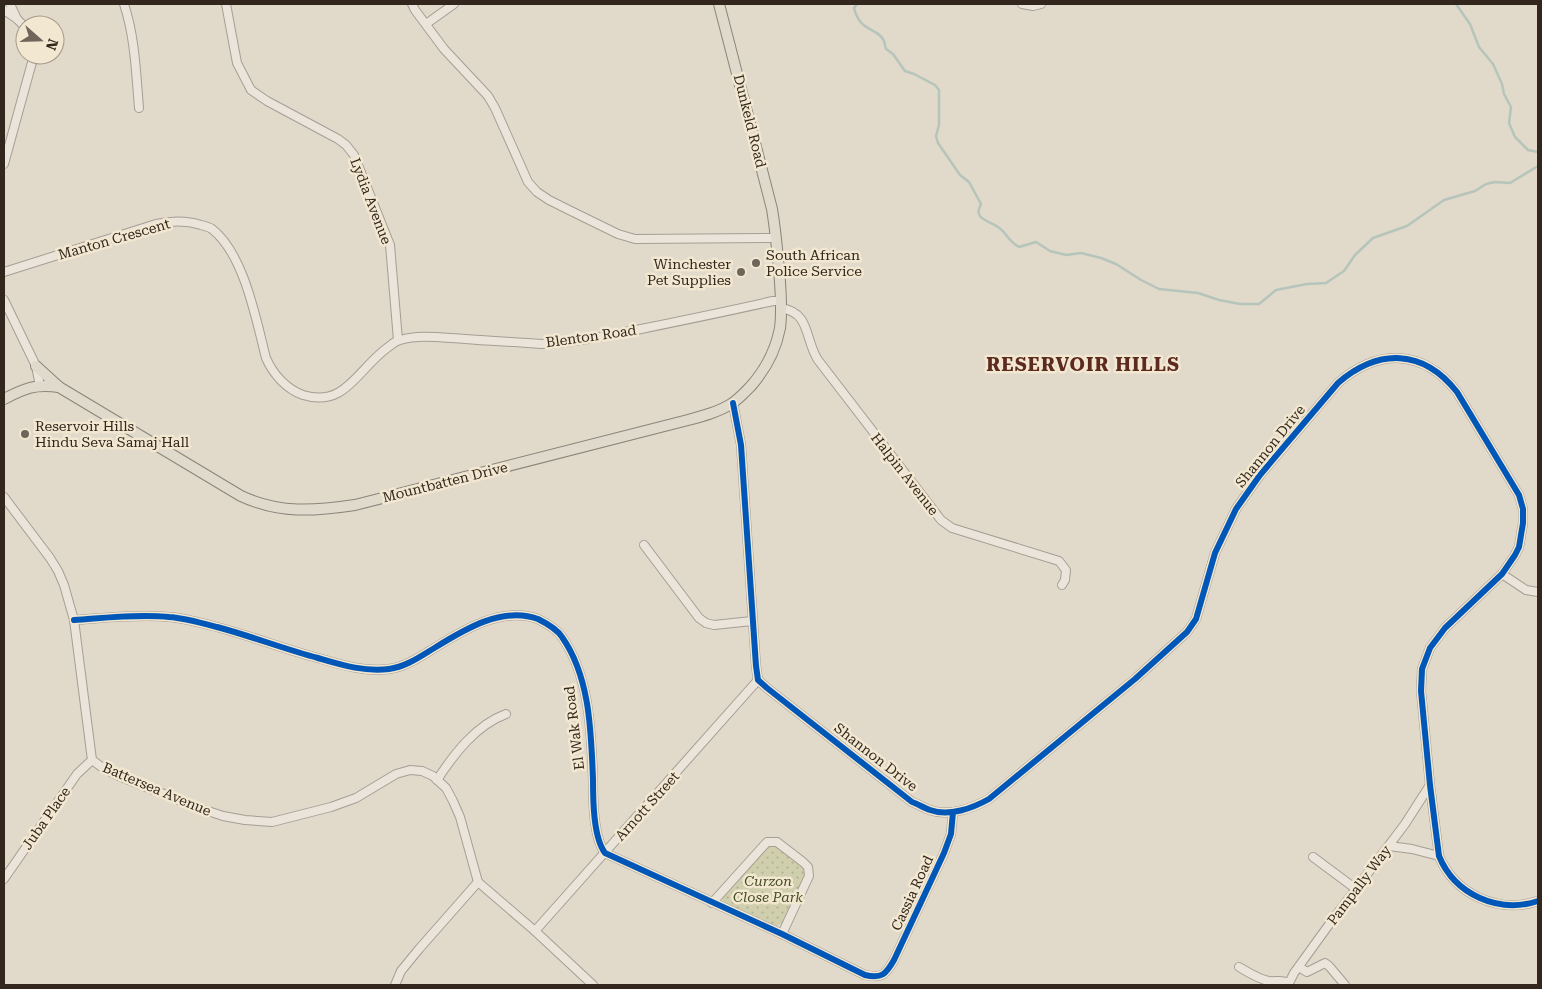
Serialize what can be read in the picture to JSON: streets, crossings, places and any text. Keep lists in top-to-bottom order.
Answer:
{
  "streets": {
    "main road": ["Dunkeld Road", "Mountbatten Drive"],
    "street": [
      "Lydia Avenue",
      "Manton Crescent",
      "Blenton Road",
      "Shannon Drive",
      "Halpin Avenue",
      "El Wak Road",
      "Battersea Avenue",
      "Arnott Street",
      "Juba Place",
      "Pampally Way",
      "Cassia Road"
    ]
  },
  "crossings": [
    ["Dunkeld Road", "Mountbatten Drive"],
    ["Lydia Avenue", "Manton Crescent"],
    ["Lydia Avenue", "Blenton Road"],
    ["Manton Crescent", "Blenton Road"],
    ["Blenton Road", "Halpin Avenue"],
    ["Blenton Road", "Mountbatten Drive"],
    ["Shannon Drive", "Arnott Street"],
    ["Shannon Drive", "Pampally Way"],
    ["Shannon Drive", "Cassia Road"],
    ["Halpin Avenue", "Mountbatten Drive"],
    ["El Wak Road", "Battersea Avenue"],
    ["El Wak Road", "Arnott Street"],
    ["Battersea Avenue", "Juba Place"]
  ],
  "districts": ["RESERVOIR HILLS"],
  "parks": ["Curzon Close Park"],
  "places": ["South African Police Service", "Winchester Pet Supplies", "Reservoir Hills Hindu Seva Samaj Hall"],
  "north": "right"
}
